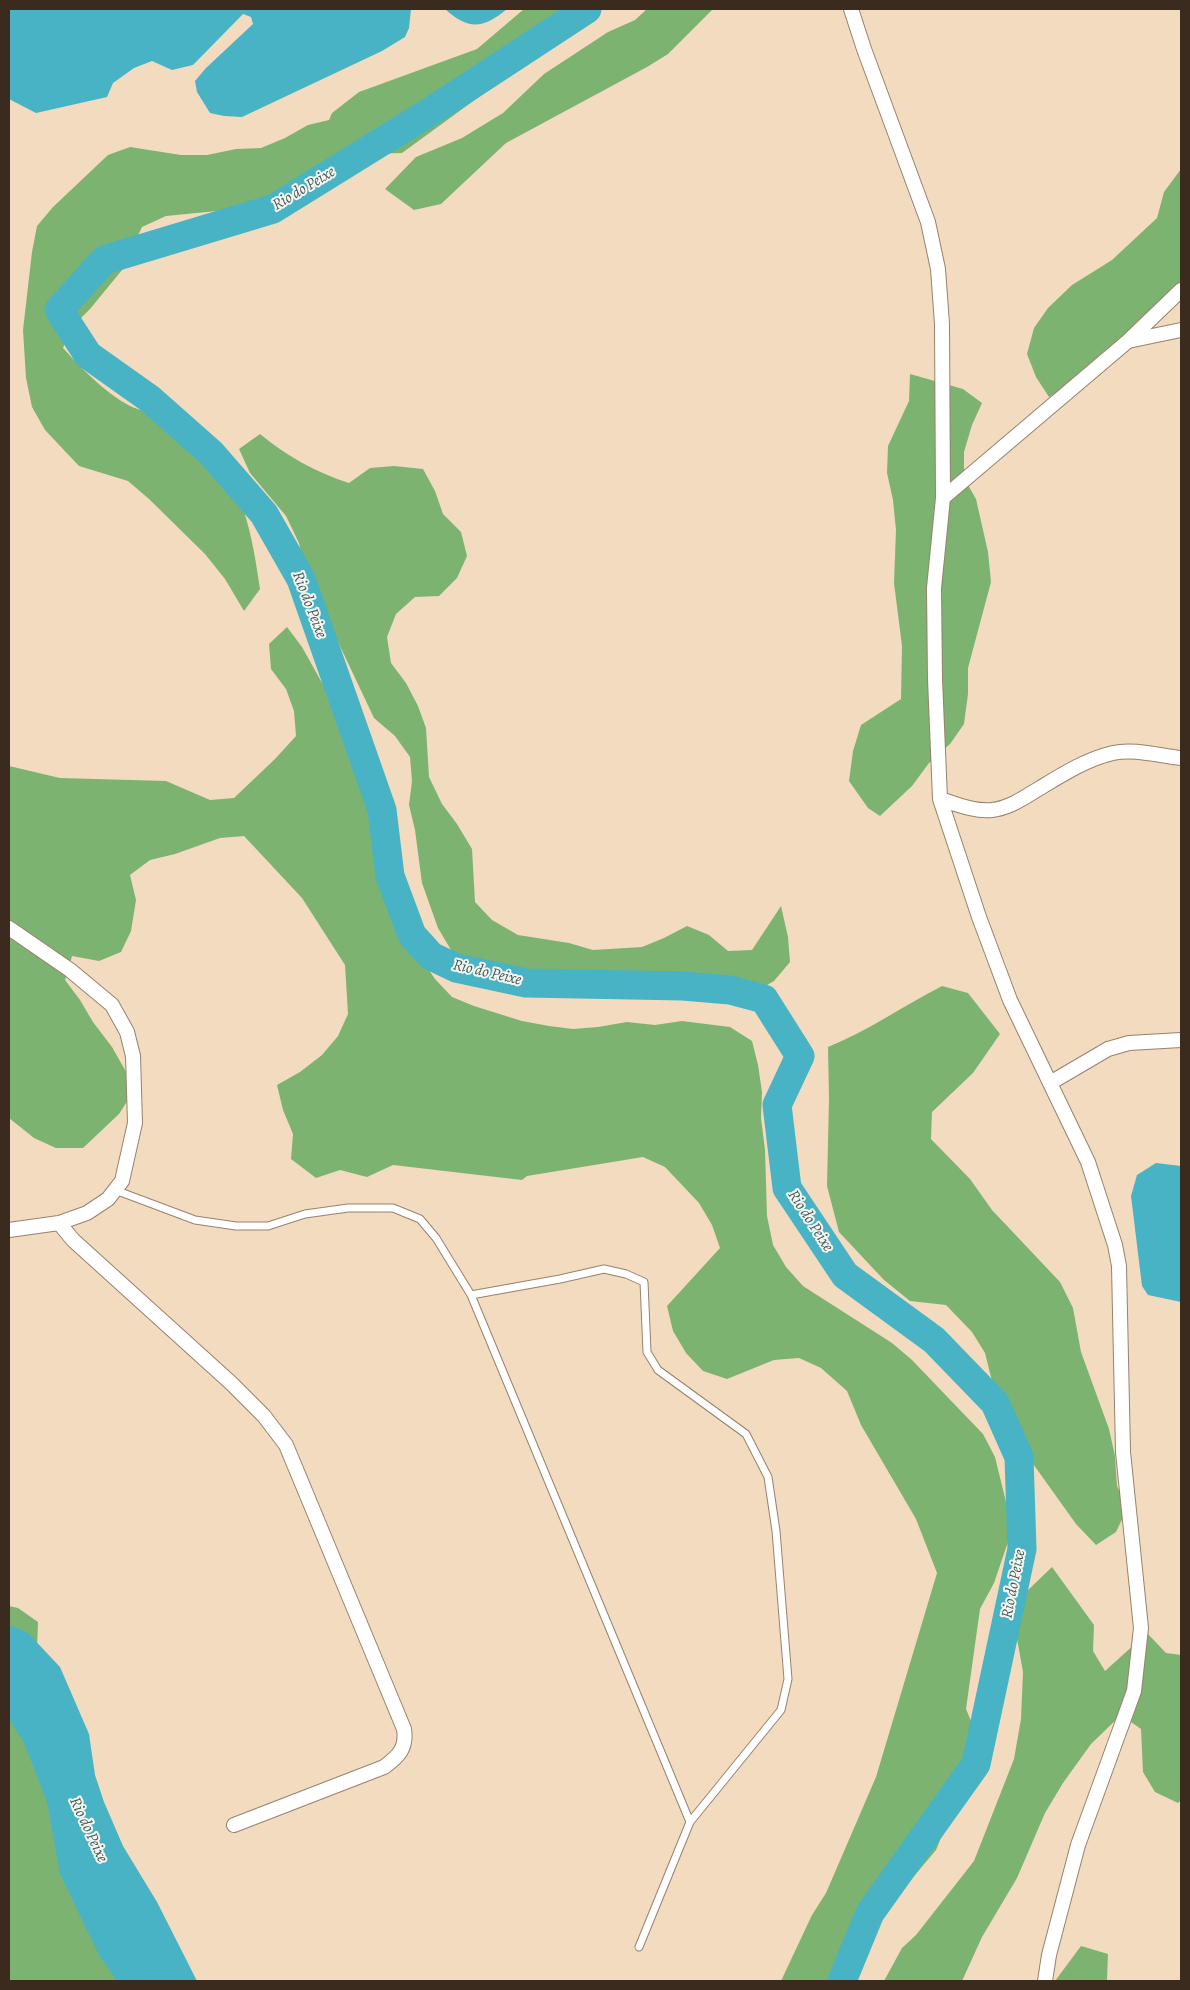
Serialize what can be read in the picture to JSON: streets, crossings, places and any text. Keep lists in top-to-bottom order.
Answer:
{
  "water": ["Rio do Peixe"]
}
